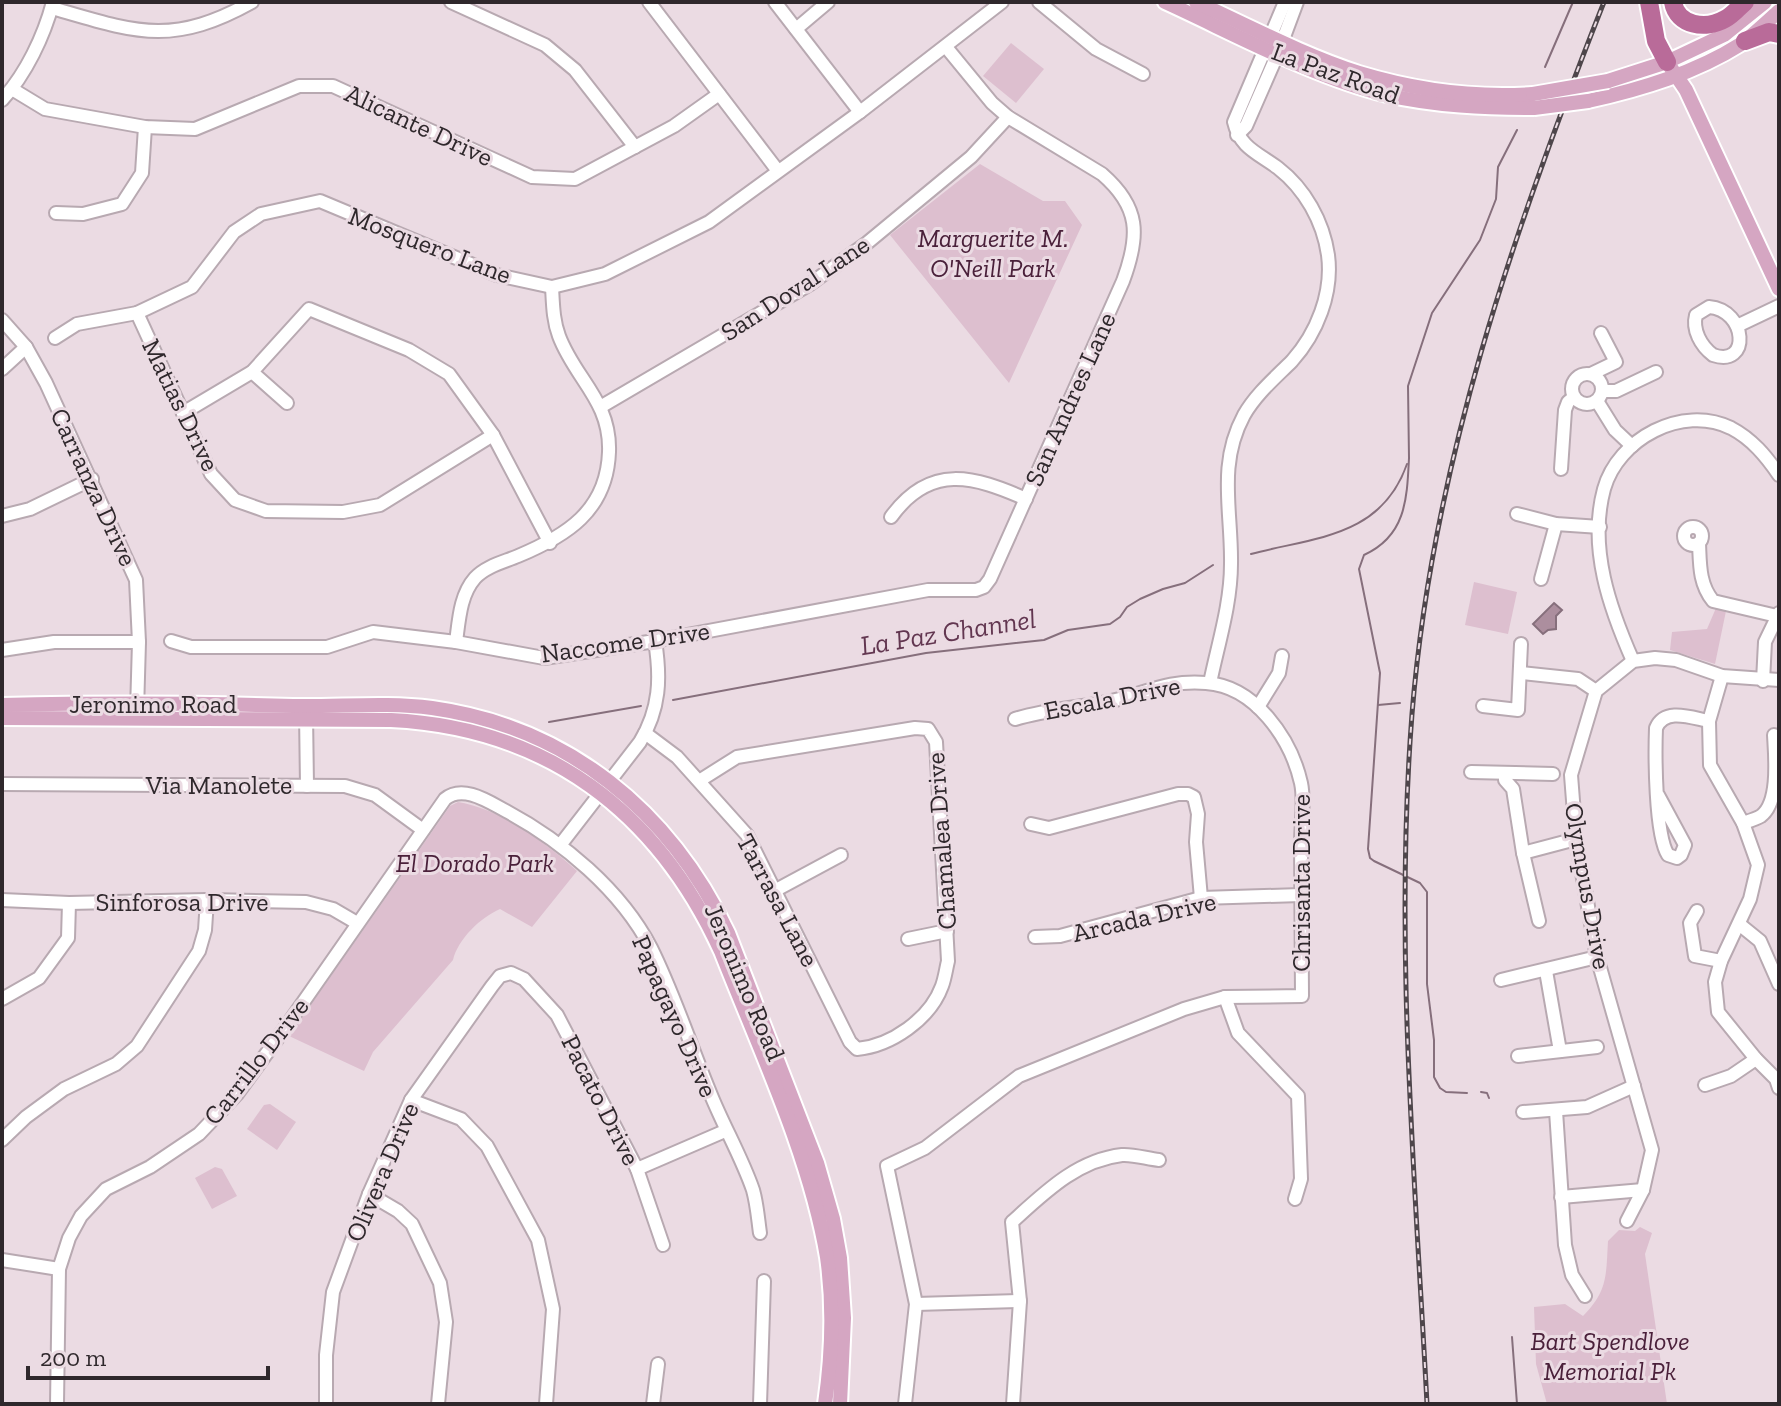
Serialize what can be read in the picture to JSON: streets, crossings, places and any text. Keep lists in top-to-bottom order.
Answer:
{
  "streets": {
    "main road": ["La Paz Road", "Jeronimo Road"],
    "street": [
      "Alicante Drive",
      "Mosquero Lane",
      "San Doval Lane",
      "San Andres Lane",
      "Matias Drive",
      "Carranza Drive",
      "Naccome Drive",
      "Escala Drive",
      "Via Manolete",
      "Chamalea Drive",
      "Chrisanta Drive",
      "Olympus Drive",
      "Tarrasa Lane",
      "Sinforosa Drive",
      "Arcada Drive",
      "Papagayo Drive",
      "Carrillo Drive",
      "Pacato Drive",
      "Olivera Drive"
    ]
  },
  "crossings": [
    ["Mosquero Lane", "Matias Drive"],
    ["San Doval Lane", "San Andres Lane"],
    ["San Andres Lane", "Naccome Drive"],
    ["Carranza Drive", "Jeronimo Road"],
    ["Escala Drive", "Chrisanta Drive"],
    ["Via Manolete", "Carrillo Drive"],
    ["Chamalea Drive", "Tarrasa Lane"],
    ["Chrisanta Drive", "Arcada Drive"],
    ["Sinforosa Drive", "Carrillo Drive"],
    ["Papagayo Drive", "Carrillo Drive"],
    ["Pacato Drive", "Olivera Drive"]
  ],
  "water": ["La Paz Channel"],
  "parks": ["Marguerite M. O'Neill Park", "El Dorado Park", "Bart Spendlove Memorial Pk"],
  "scale_bar": "200 m"
}
